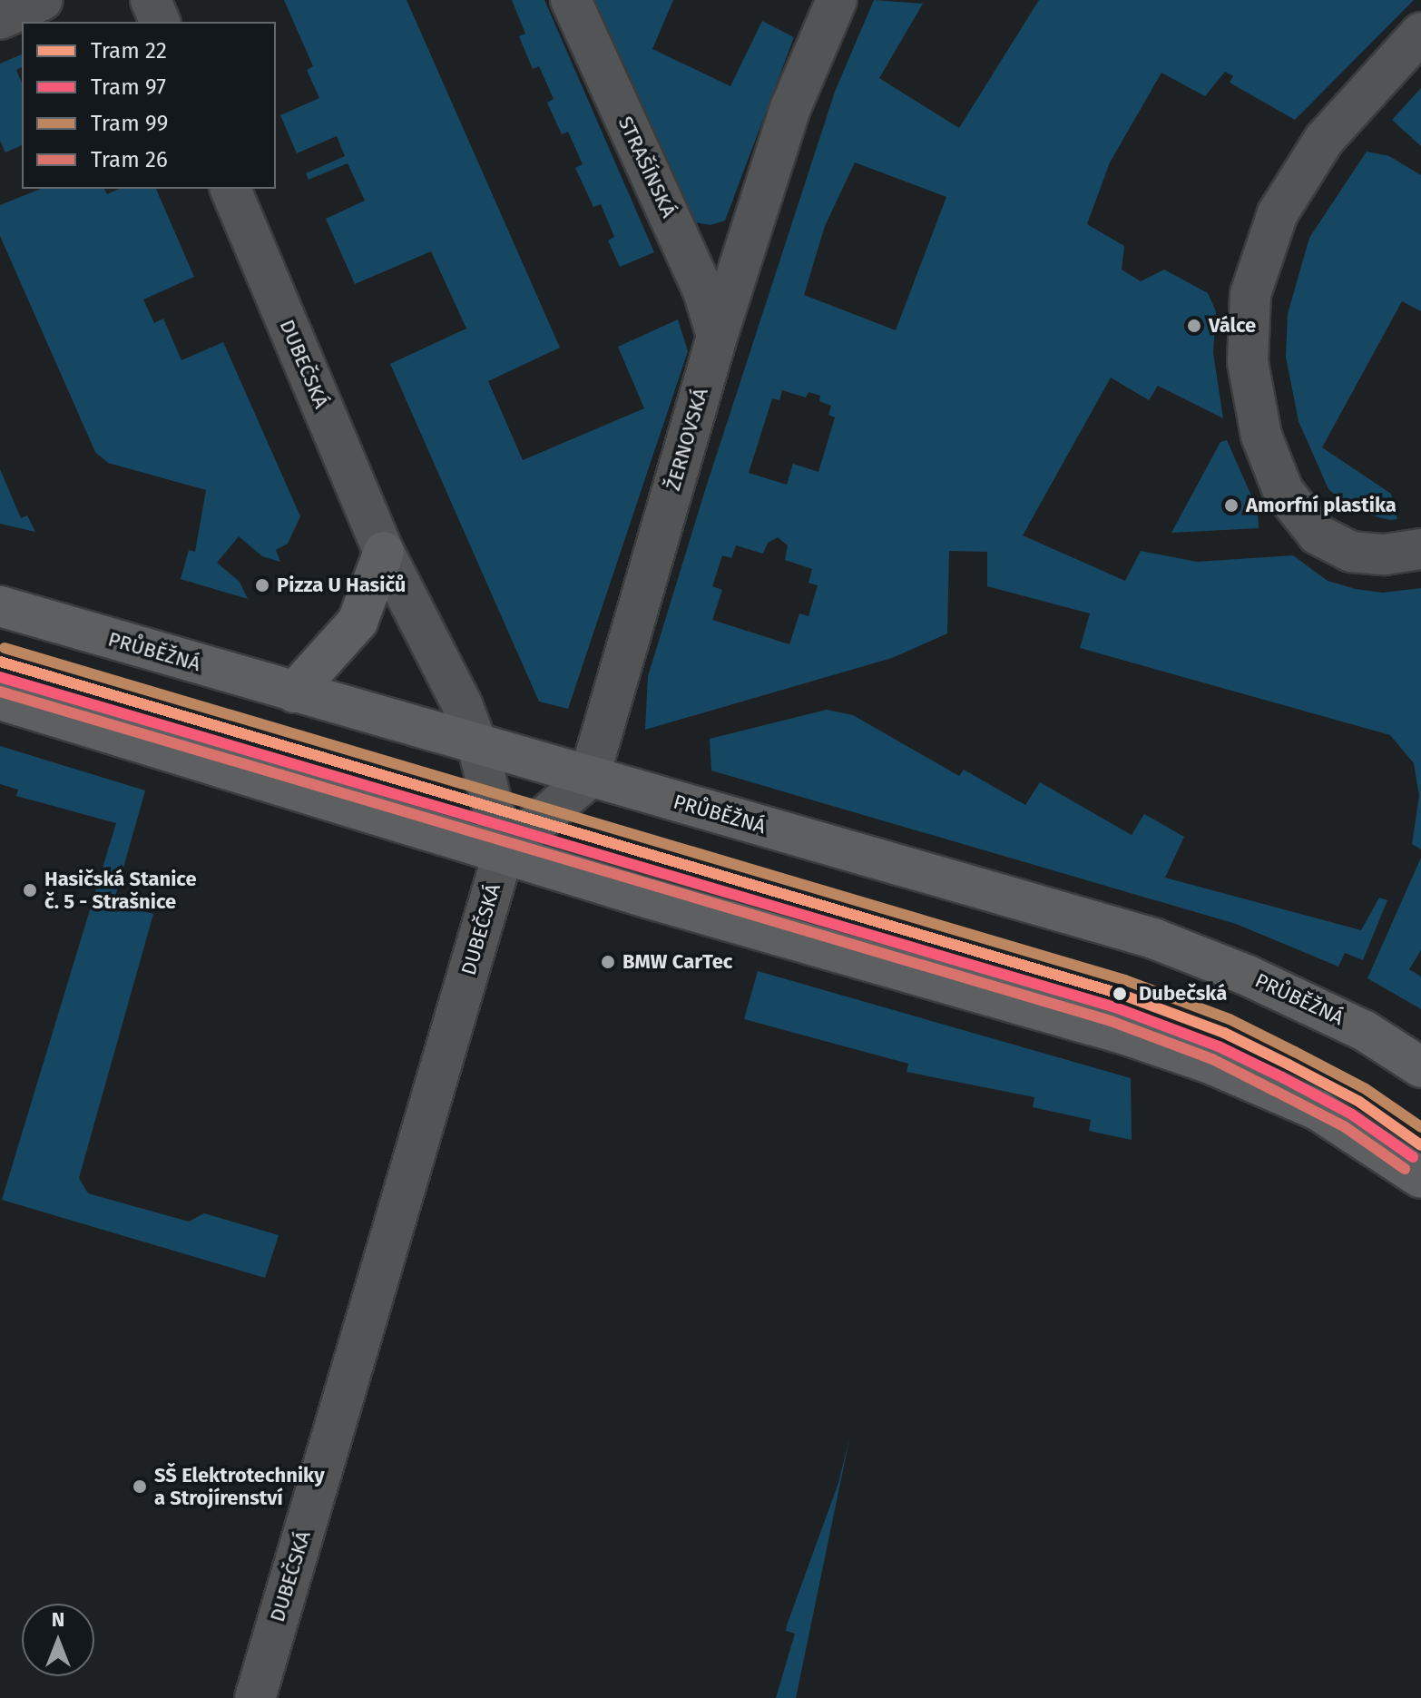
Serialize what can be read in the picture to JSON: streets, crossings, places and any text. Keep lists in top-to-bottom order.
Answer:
{
  "streets": {
    "main road": ["PRŮBĚŽNÁ"],
    "street": ["STRAŠÍNSKÁ", "DUBEČSKÁ", "ŽERNOVSKÁ"]
  },
  "crossings": [
    ["STRAŠÍNSKÁ", "ŽERNOVSKÁ"],
    ["DUBEČSKÁ", "PRŮBĚŽNÁ"],
    ["ŽERNOVSKÁ", "PRŮBĚŽNÁ"]
  ],
  "places": [
    "Válce",
    "Amorfní plastika",
    "Pizza U Hasičů",
    "Hasičská Stanice č. 5 - Strašnice",
    "BMW CarTec",
    "Dubečská",
    "SŠ Elektrotechniky a Strojírenství"
  ],
  "lines": [
    "tram line 99",
    "tram line 22",
    "tram line 97",
    "tram line 26"
  ],
  "legend": [
    "Tram 22",
    "Tram 97",
    "Tram 99",
    "Tram 26"
  ],
  "north": "top"
}
